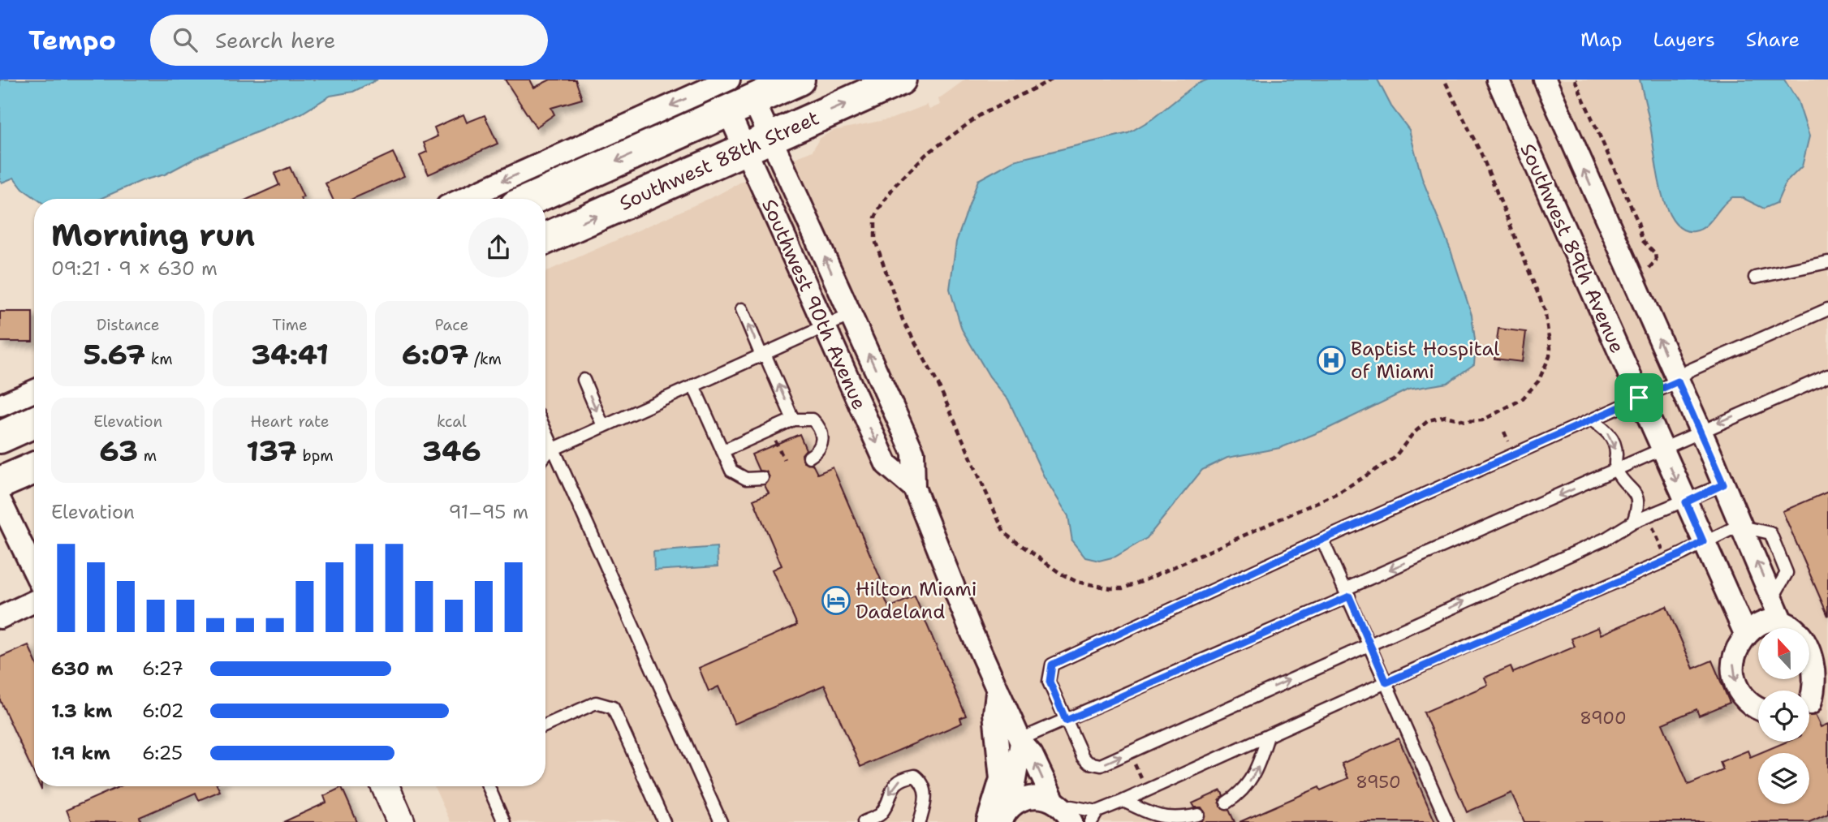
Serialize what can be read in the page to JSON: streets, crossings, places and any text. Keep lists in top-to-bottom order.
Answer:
{
  "streets": {
    "main road": ["Southwest 88th Street"],
    "street": ["Southwest 89th Avenue", "Southwest 90th Avenue"]
  },
  "crossings": [
    ["Southwest 88th Street", "Southwest 90th Avenue"]
  ],
  "places": {
    "hospital": ["Baptist Hospital of Miami"],
    "hotel": ["Hilton Miami Dadeland"]
  },
  "house_numbers": ["8900", "8950"],
  "north": "top",
  "page": {
    "header": "Tempo",
    "search": "Search here",
    "nav": ["Map", "Layers", "Share"],
    "heading": ["Morning run", "09:21 · 9 × 630 m"],
    "stats": [
      ["Distance", "5.67 km"],
      ["Time", "34:41"],
      ["Pace", "6:07 /km"],
      ["Elevation", "63 m"],
      ["Heart rate", "137 bpm"],
      ["kcal", "346"]
    ],
    "chart": ["Elevation", "91–95 m"],
    "list": [
      {
        "name": "630 m",
        "note": "6:27"
      },
      {
        "name": "1.3 km",
        "note": "6:02"
      },
      {
        "name": "1.9 km",
        "note": "6:25"
      }
    ]
  }
}
